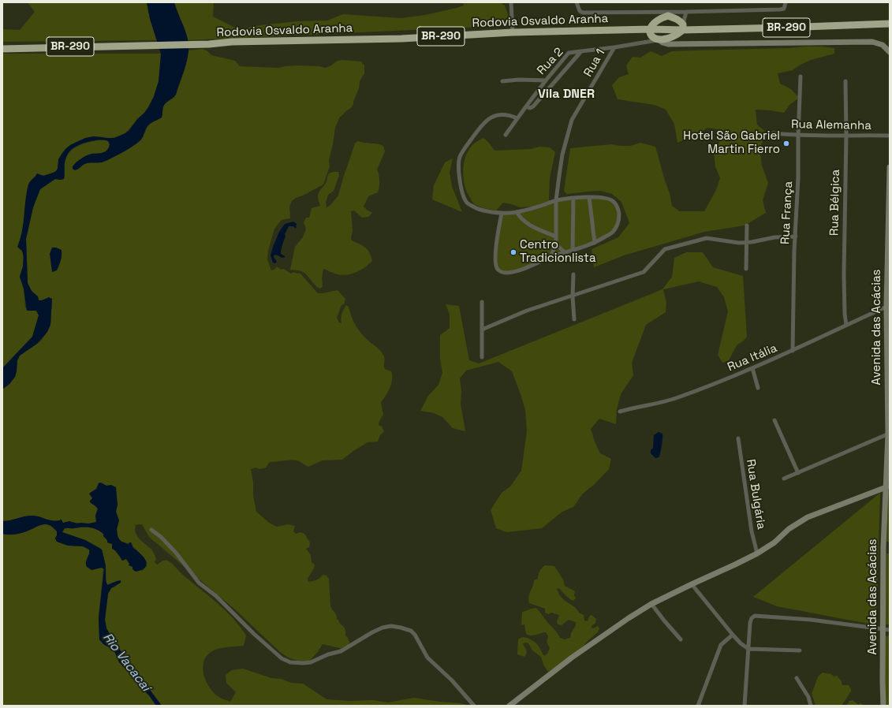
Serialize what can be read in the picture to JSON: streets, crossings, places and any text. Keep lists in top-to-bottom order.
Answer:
{
  "streets": {
    "highway": ["Rodovia Osvaldo Aranha", "BR-290"],
    "street": [
      "Rua 2",
      "Rua 1",
      "Rua Alemanha",
      "Rua Bélgica",
      "Rua França",
      "Avenida das Acácias",
      "Rua Itália",
      "Rua Bulgária"
    ]
  },
  "crossings": [
    ["Rua 2", "Rua 1"],
    ["Rua Alemanha", "Rua Bélgica"],
    ["Rua Alemanha", "Rua França"],
    ["Rua Bélgica", "Rua Itália"],
    ["Rua França", "Rua Itália"],
    ["Avenida das Acácias", "Rua Itália"]
  ],
  "districts": ["Vila DNER"],
  "water": ["Rio Vacacaí"],
  "places": ["Hotel São Gabriel Martin Fierro", "Centro Tradicionlista"]
}
